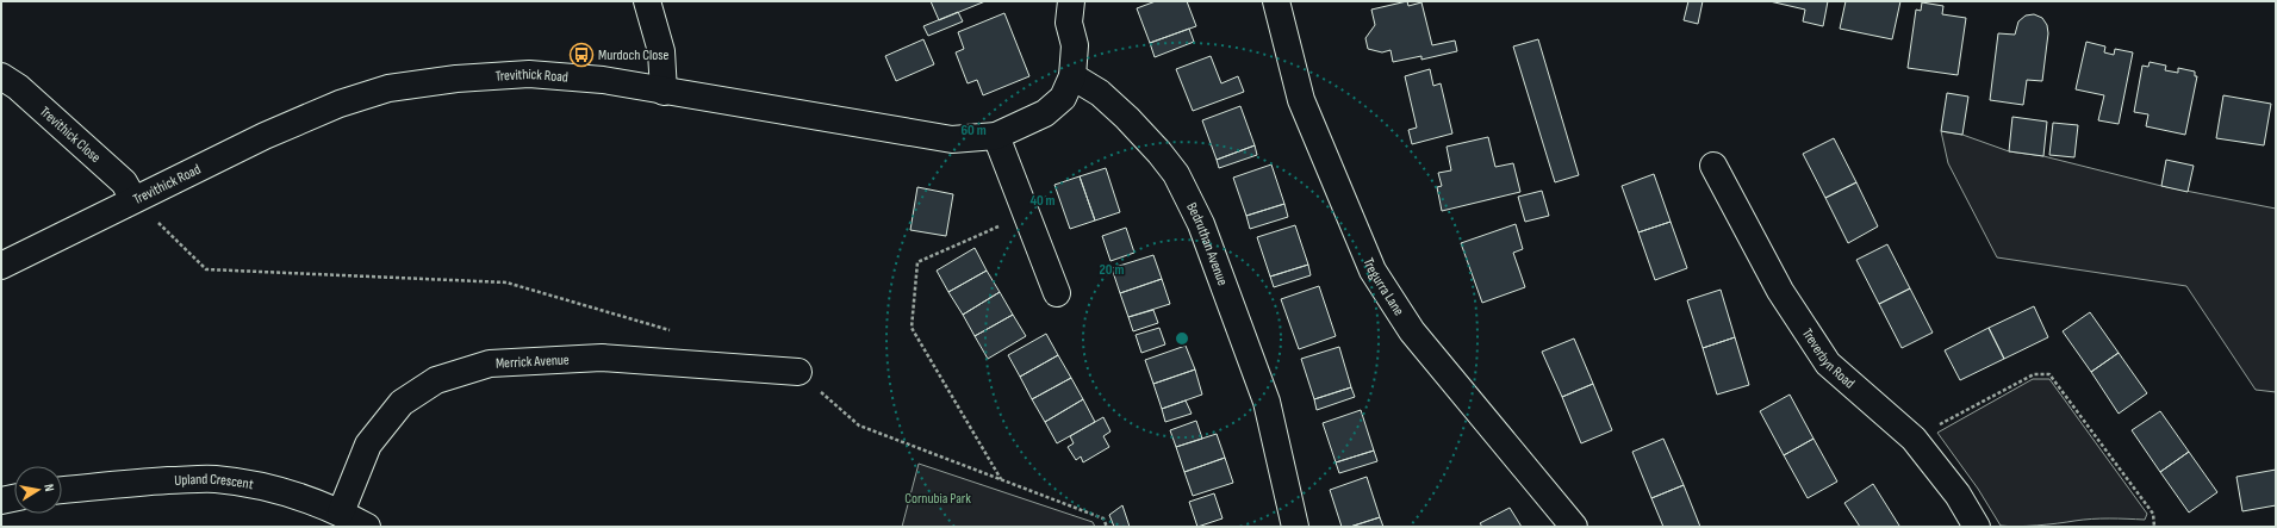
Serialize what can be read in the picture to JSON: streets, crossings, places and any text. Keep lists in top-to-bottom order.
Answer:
{
  "streets": {
    "street": [
      "Trevithick Road",
      "Trevithick Close",
      "Bedruthan Avenue",
      "Tregurra Lane",
      "Treverbyn Road",
      "Merrick Avenue",
      "Upland Crescent"
    ]
  },
  "crossings": [
    ["Trevithick Road", "Trevithick Close"],
    ["Trevithick Road", "Bedruthan Avenue"],
    ["Merrick Avenue", "Upland Crescent"]
  ],
  "parks": ["Cornubia Park"],
  "places": {
    "bus stop": ["Murdoch Close"]
  },
  "north": "right",
  "rings": ["60 m", "40 m", "20 m"]
}
